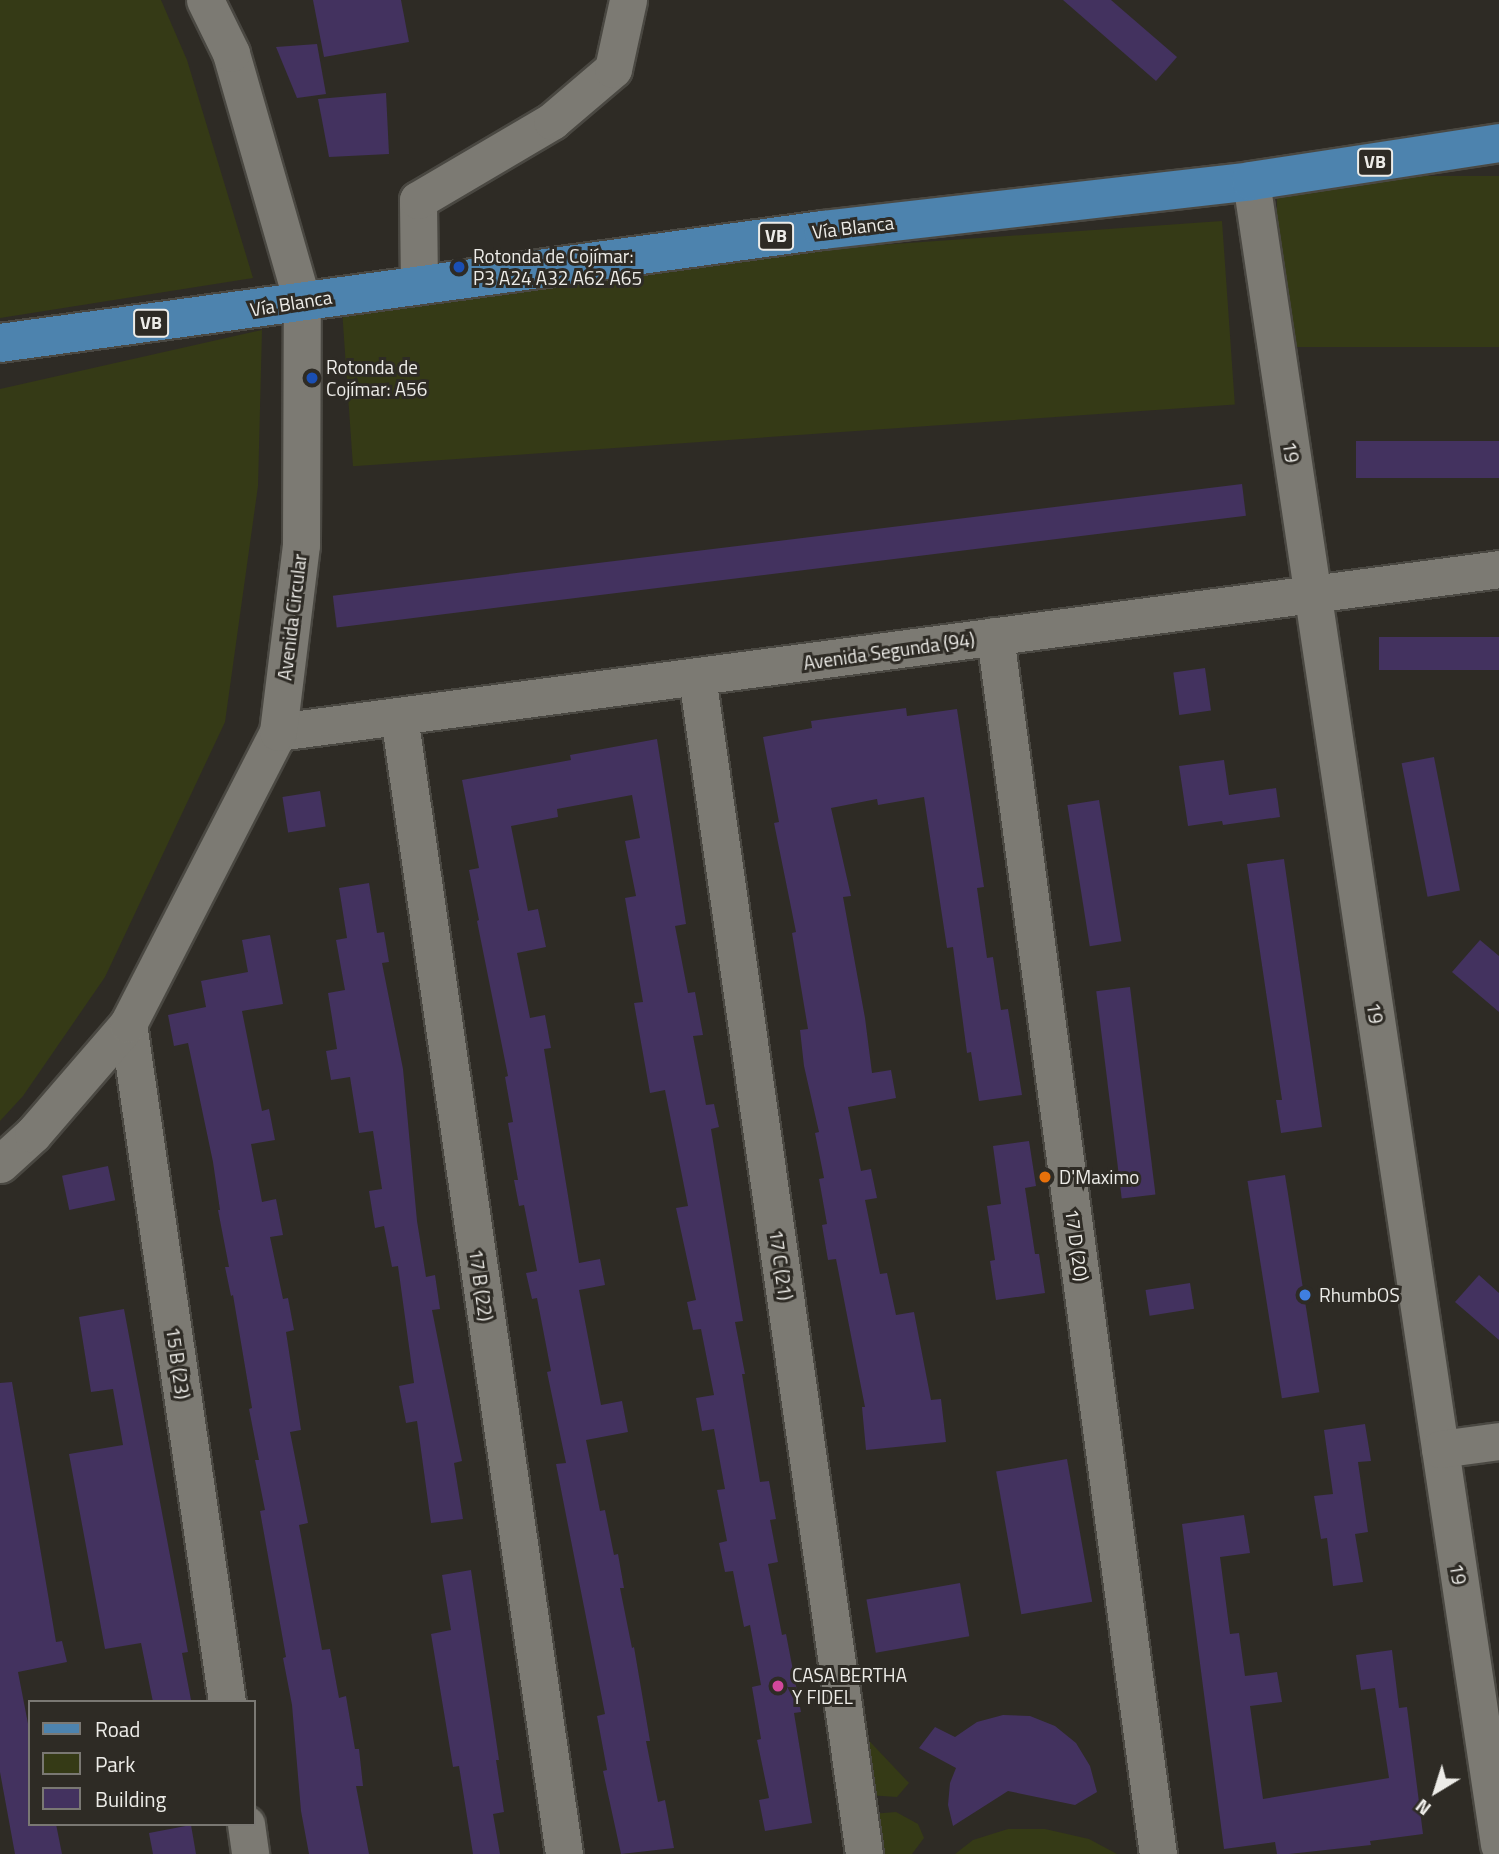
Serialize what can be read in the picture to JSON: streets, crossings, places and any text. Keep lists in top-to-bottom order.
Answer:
{
  "streets": {
    "main road": ["VB", "Vía Blanca"],
    "street": [
      "19",
      "Avenida Circular",
      "Avenida Segunda (94)",
      "17 D (20)",
      "17 C (21)",
      "17 B (22)",
      "15 B (23)"
    ]
  },
  "crossings": [
    ["Vía Blanca", "19"],
    ["Vía Blanca", "Avenida Circular"],
    ["19", "Avenida Segunda (94)"],
    ["Avenida Circular", "Avenida Segunda (94)"],
    ["Avenida Circular", "15 B (23)"],
    ["Avenida Segunda (94)", "17 D (20)"],
    ["Avenida Segunda (94)", "17 C (21)"],
    ["Avenida Segunda (94)", "17 B (22)"]
  ],
  "places": [
    "Rotonda de Cojímar: P3 A24 A32 A62 A65",
    "Rotonda de Cojímar: A56",
    "D'Maximo",
    "RhumbOS",
    "CASA BERTHA Y FIDEL"
  ],
  "legend": ["Road", "Park", "Building"],
  "north": "bottom left"
}
